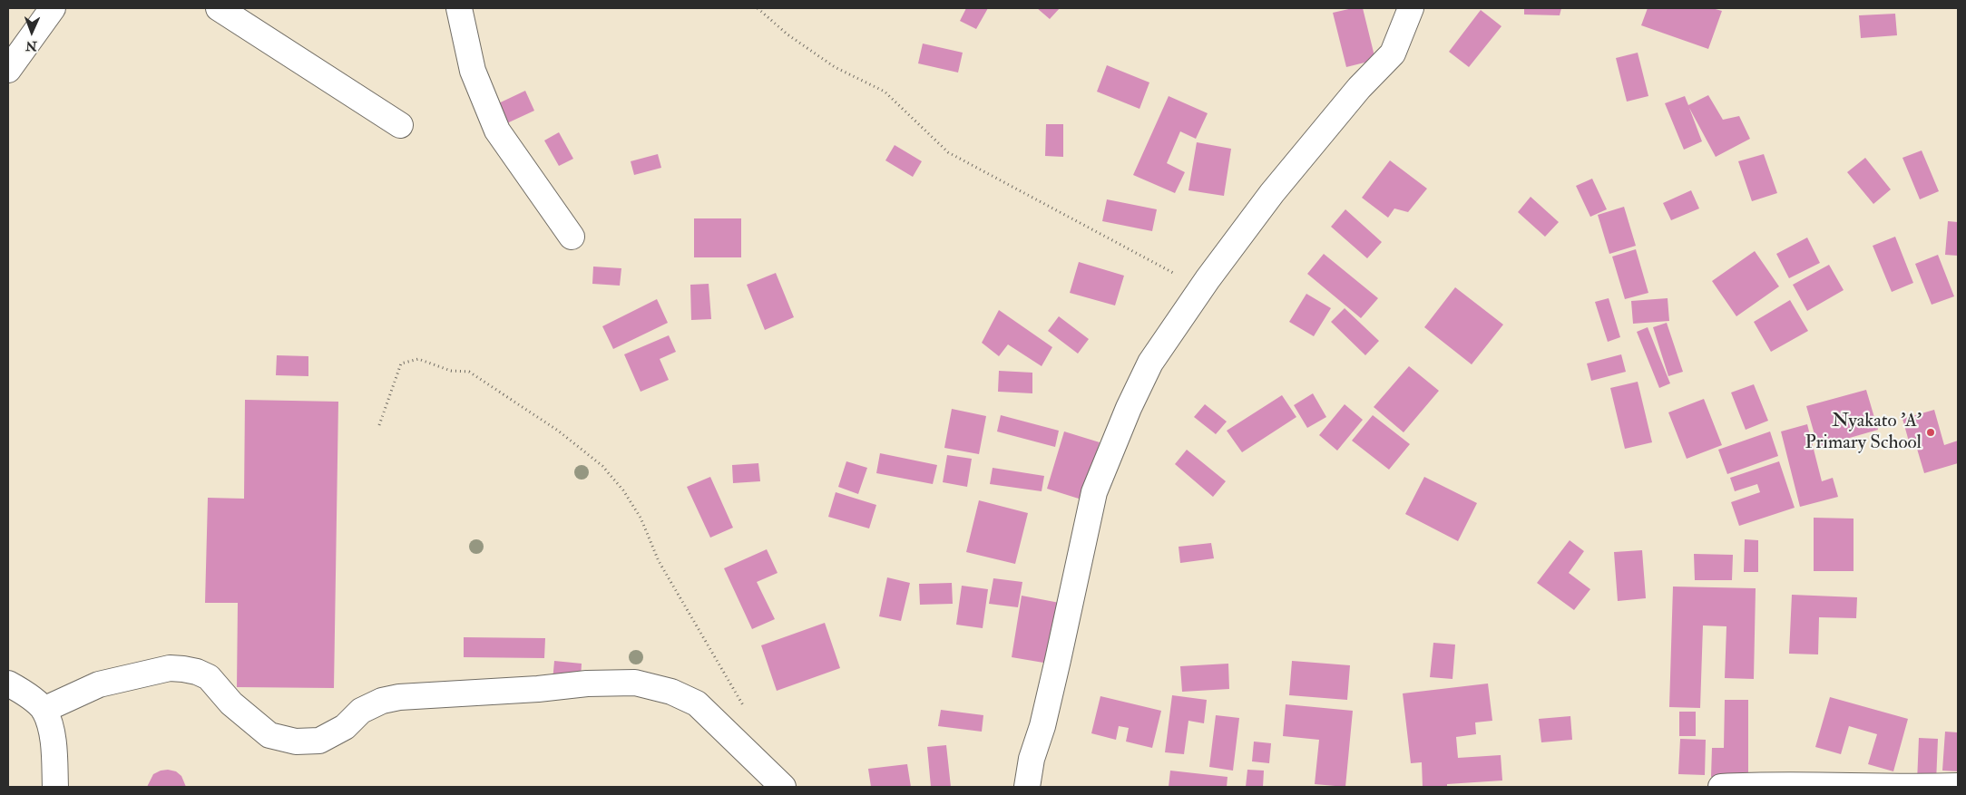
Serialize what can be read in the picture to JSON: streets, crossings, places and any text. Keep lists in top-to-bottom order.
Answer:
{
  "places": ["Nyakato 'A' Primary School"],
  "north": "bottom"
}
